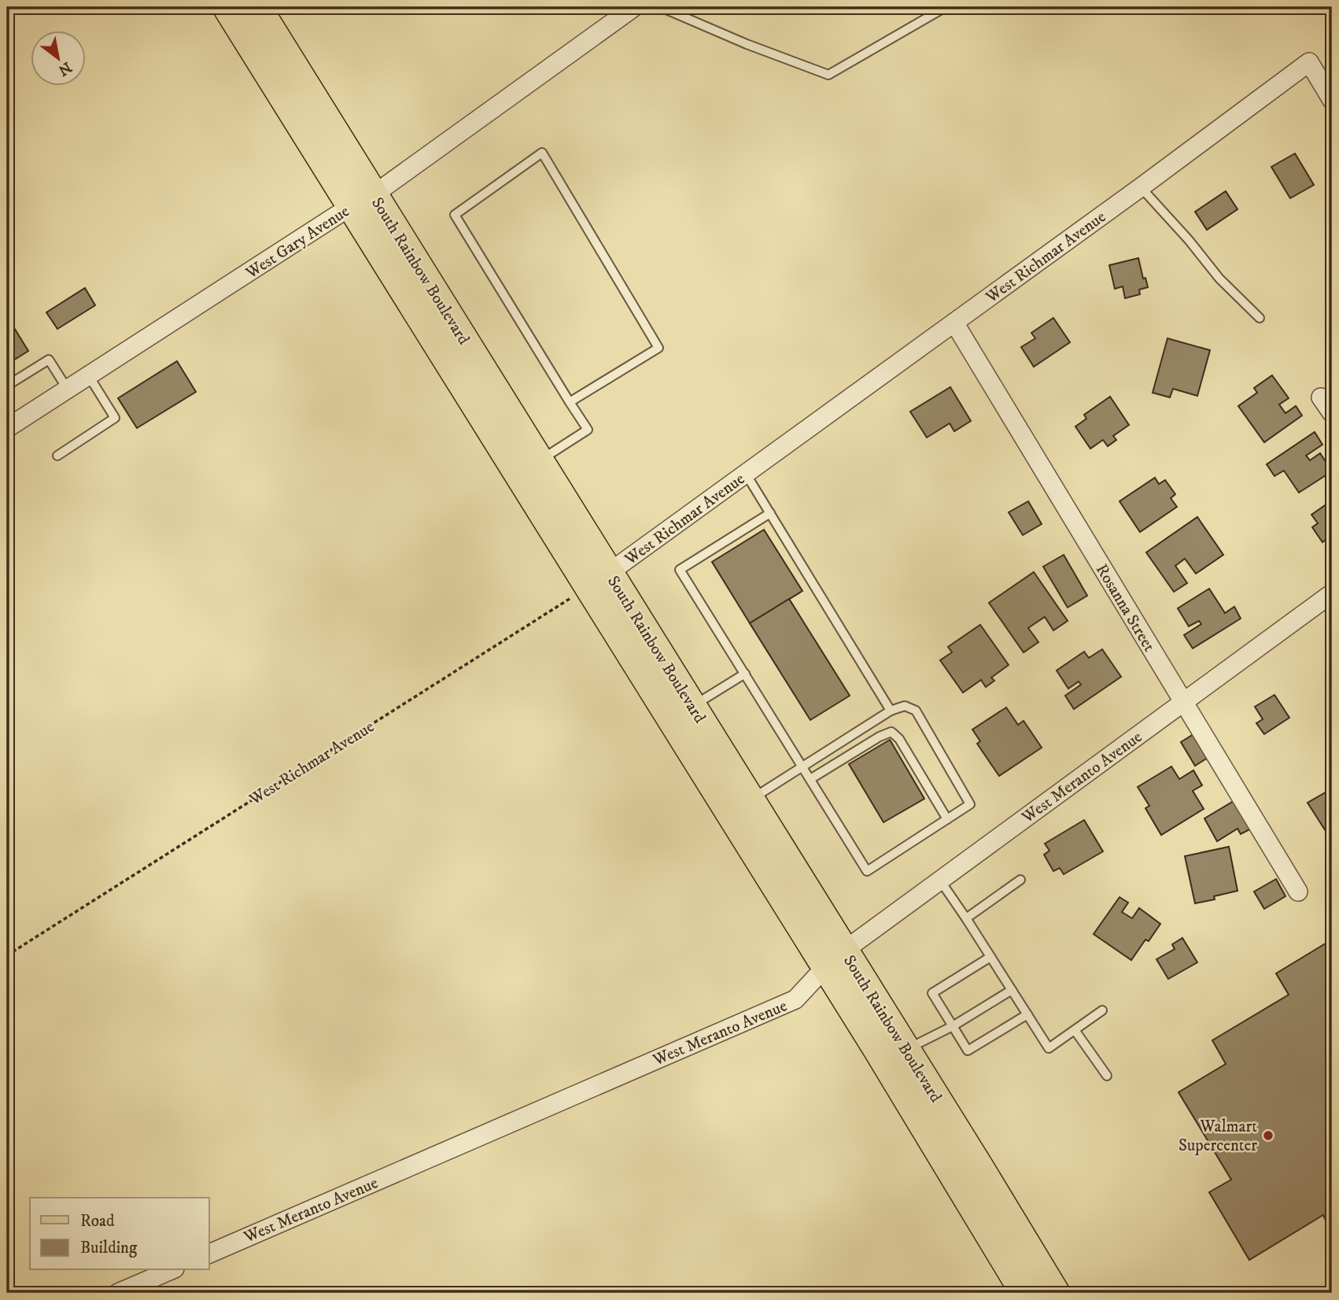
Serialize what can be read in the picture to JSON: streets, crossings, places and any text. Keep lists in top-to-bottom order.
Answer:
{
  "streets": {
    "main road": ["South Rainbow Boulevard"],
    "street": [
      "West Gary Avenue",
      "West Richmar Avenue",
      "Rosanna Street",
      "West Meranto Avenue"
    ]
  },
  "crossings": [
    ["West Gary Avenue", "South Rainbow Boulevard"],
    ["West Richmar Avenue", "South Rainbow Boulevard"],
    ["West Richmar Avenue", "Rosanna Street"],
    ["South Rainbow Boulevard", "West Meranto Avenue"],
    ["Rosanna Street", "West Meranto Avenue"]
  ],
  "places": ["Walmart Supercenter"],
  "legend": ["Road", "Building"],
  "north": "bottom right"
}
